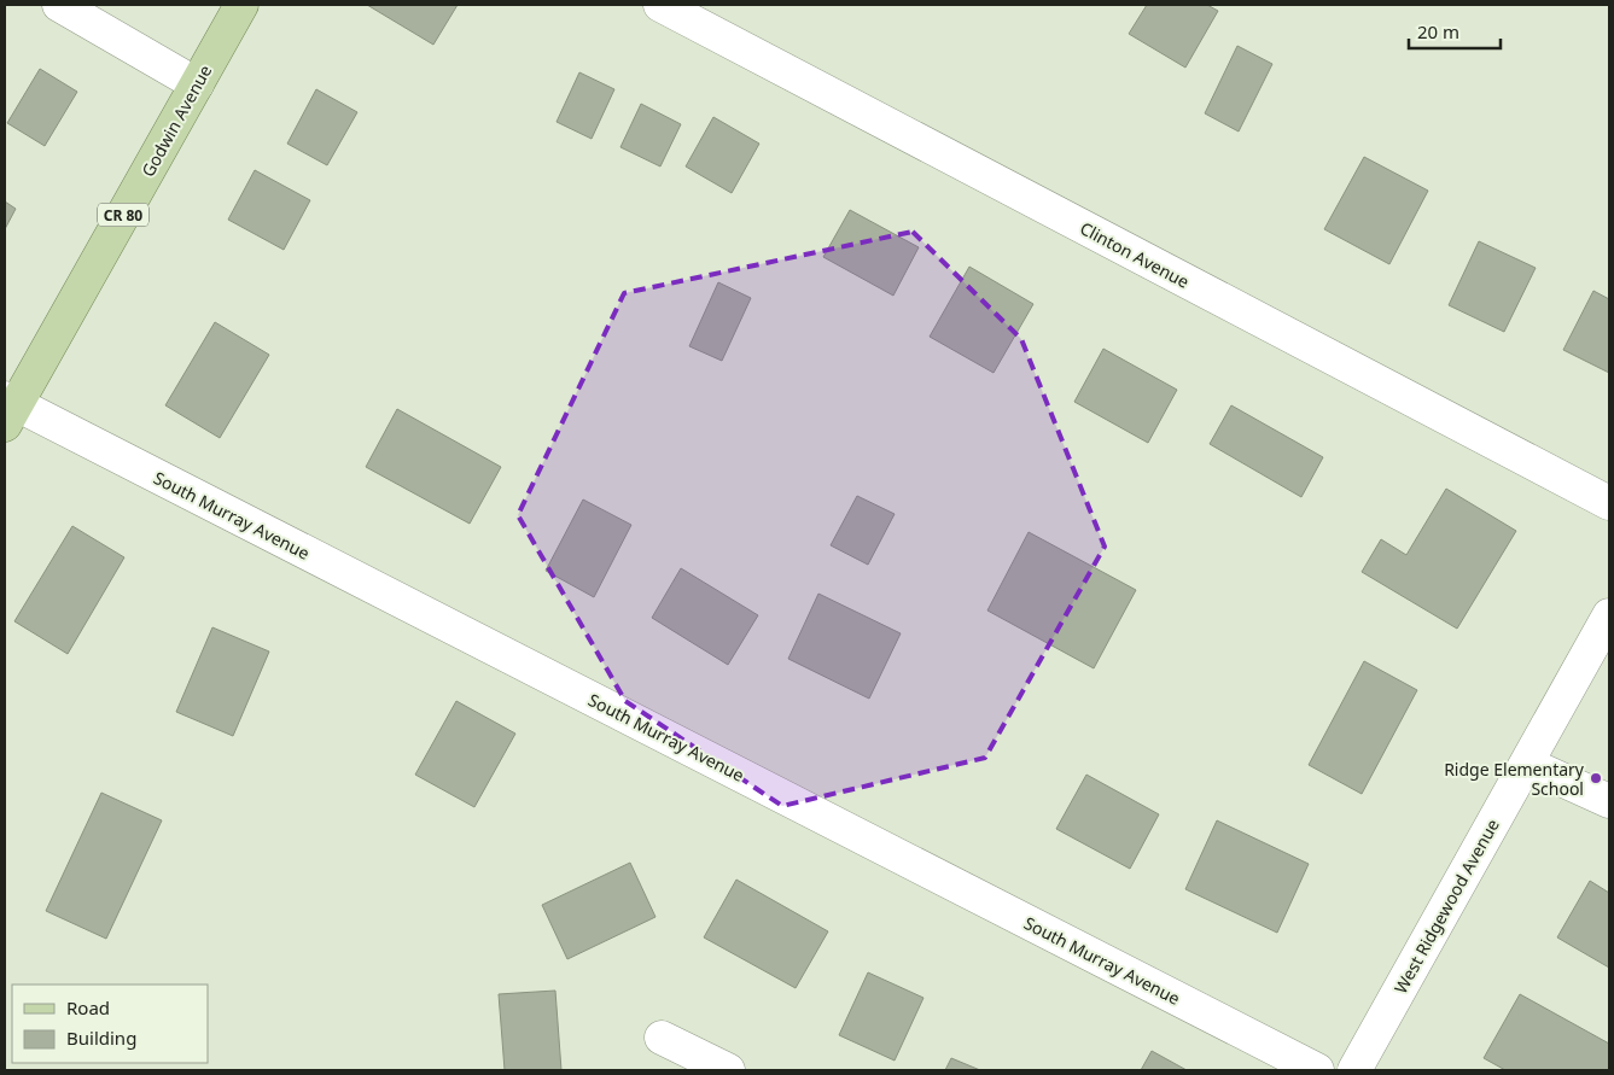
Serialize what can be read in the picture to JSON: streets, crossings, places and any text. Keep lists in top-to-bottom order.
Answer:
{
  "streets": {
    "main road": ["Godwin Avenue", "CR 80"],
    "street": ["Clinton Avenue", "South Murray Avenue", "West Ridgewood Avenue"]
  },
  "crossings": [
    ["Godwin Avenue", "South Murray Avenue"]
  ],
  "places": ["Ridge Elementary School"],
  "legend": ["Road", "Building"],
  "scale_bar": "20 m"
}
